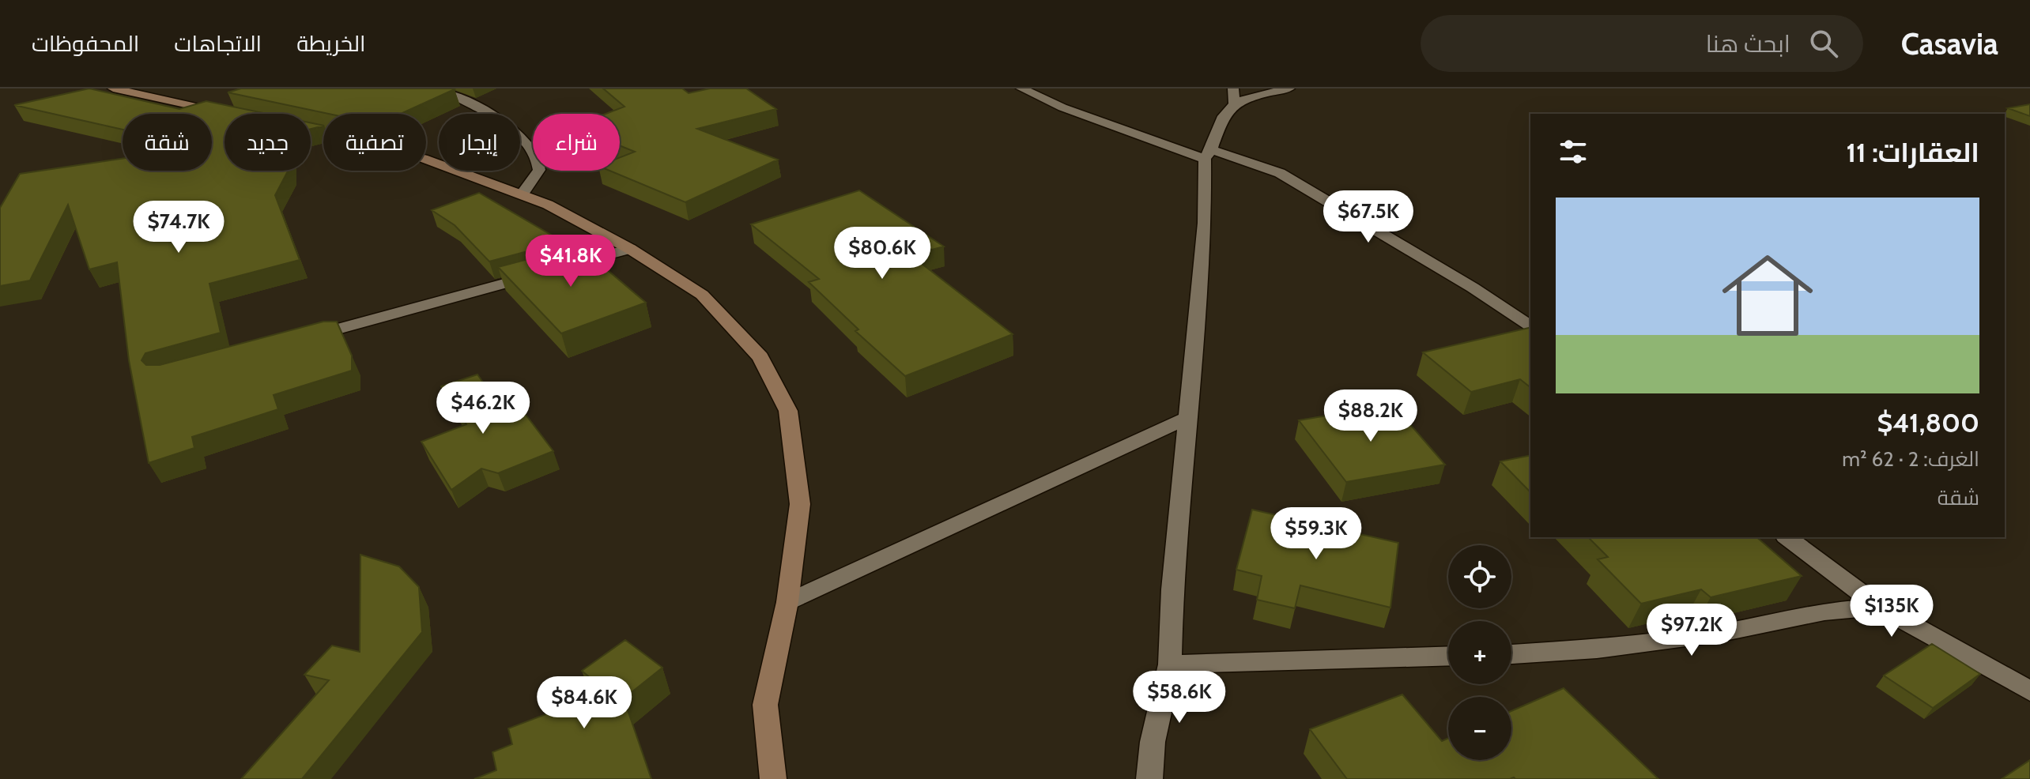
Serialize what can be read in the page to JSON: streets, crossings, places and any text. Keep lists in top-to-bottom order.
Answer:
{
  "page": {
    "header": "Casavia",
    "search": "ابحث هنا",
    "nav": ["الخريطة", "الاتجاهات", "المحفوظات"],
    "chip": [
      "شراء",
      "إيجار",
      "تصفية",
      "جديد",
      "شقة"
    ],
    "heading": "العقارات: 11",
    "list": [
      {
        "name": "$41,800",
        "note": "الغرف: 2 · 62 m² · شقة"
      }
    ],
    "price": [
      "$67.5K",
      "$74.7K",
      "$80.6K",
      "$41.8K",
      "$46.2K",
      "$88.2K",
      "$59.3K",
      "$135K",
      "$97.2K",
      "$58.6K",
      "$84.6K"
    ],
    "map_buttons": ["+", "−"]
  }
}
